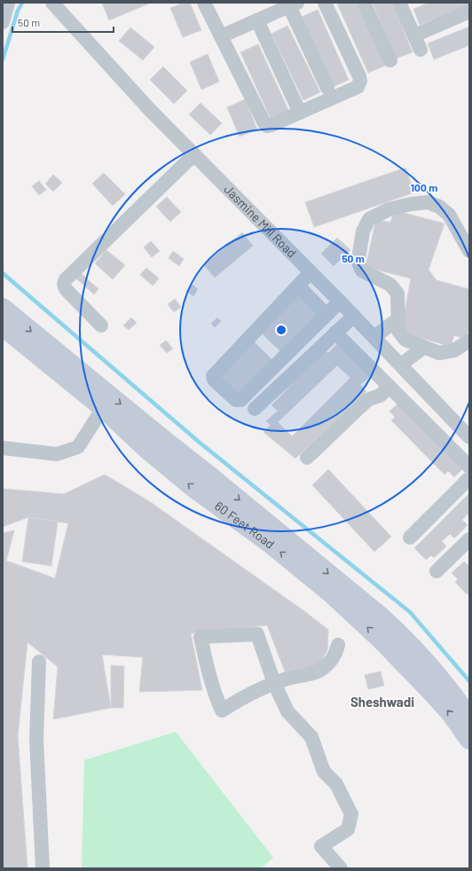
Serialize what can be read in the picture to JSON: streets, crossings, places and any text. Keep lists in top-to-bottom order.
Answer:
{
  "streets": {
    "main road": ["60 Feet Road"],
    "street": ["Jasmine Mill Road"]
  },
  "districts": ["Sheshwadi"],
  "scale_bar": "50 m",
  "rings": ["100 m", "50 m"]
}
